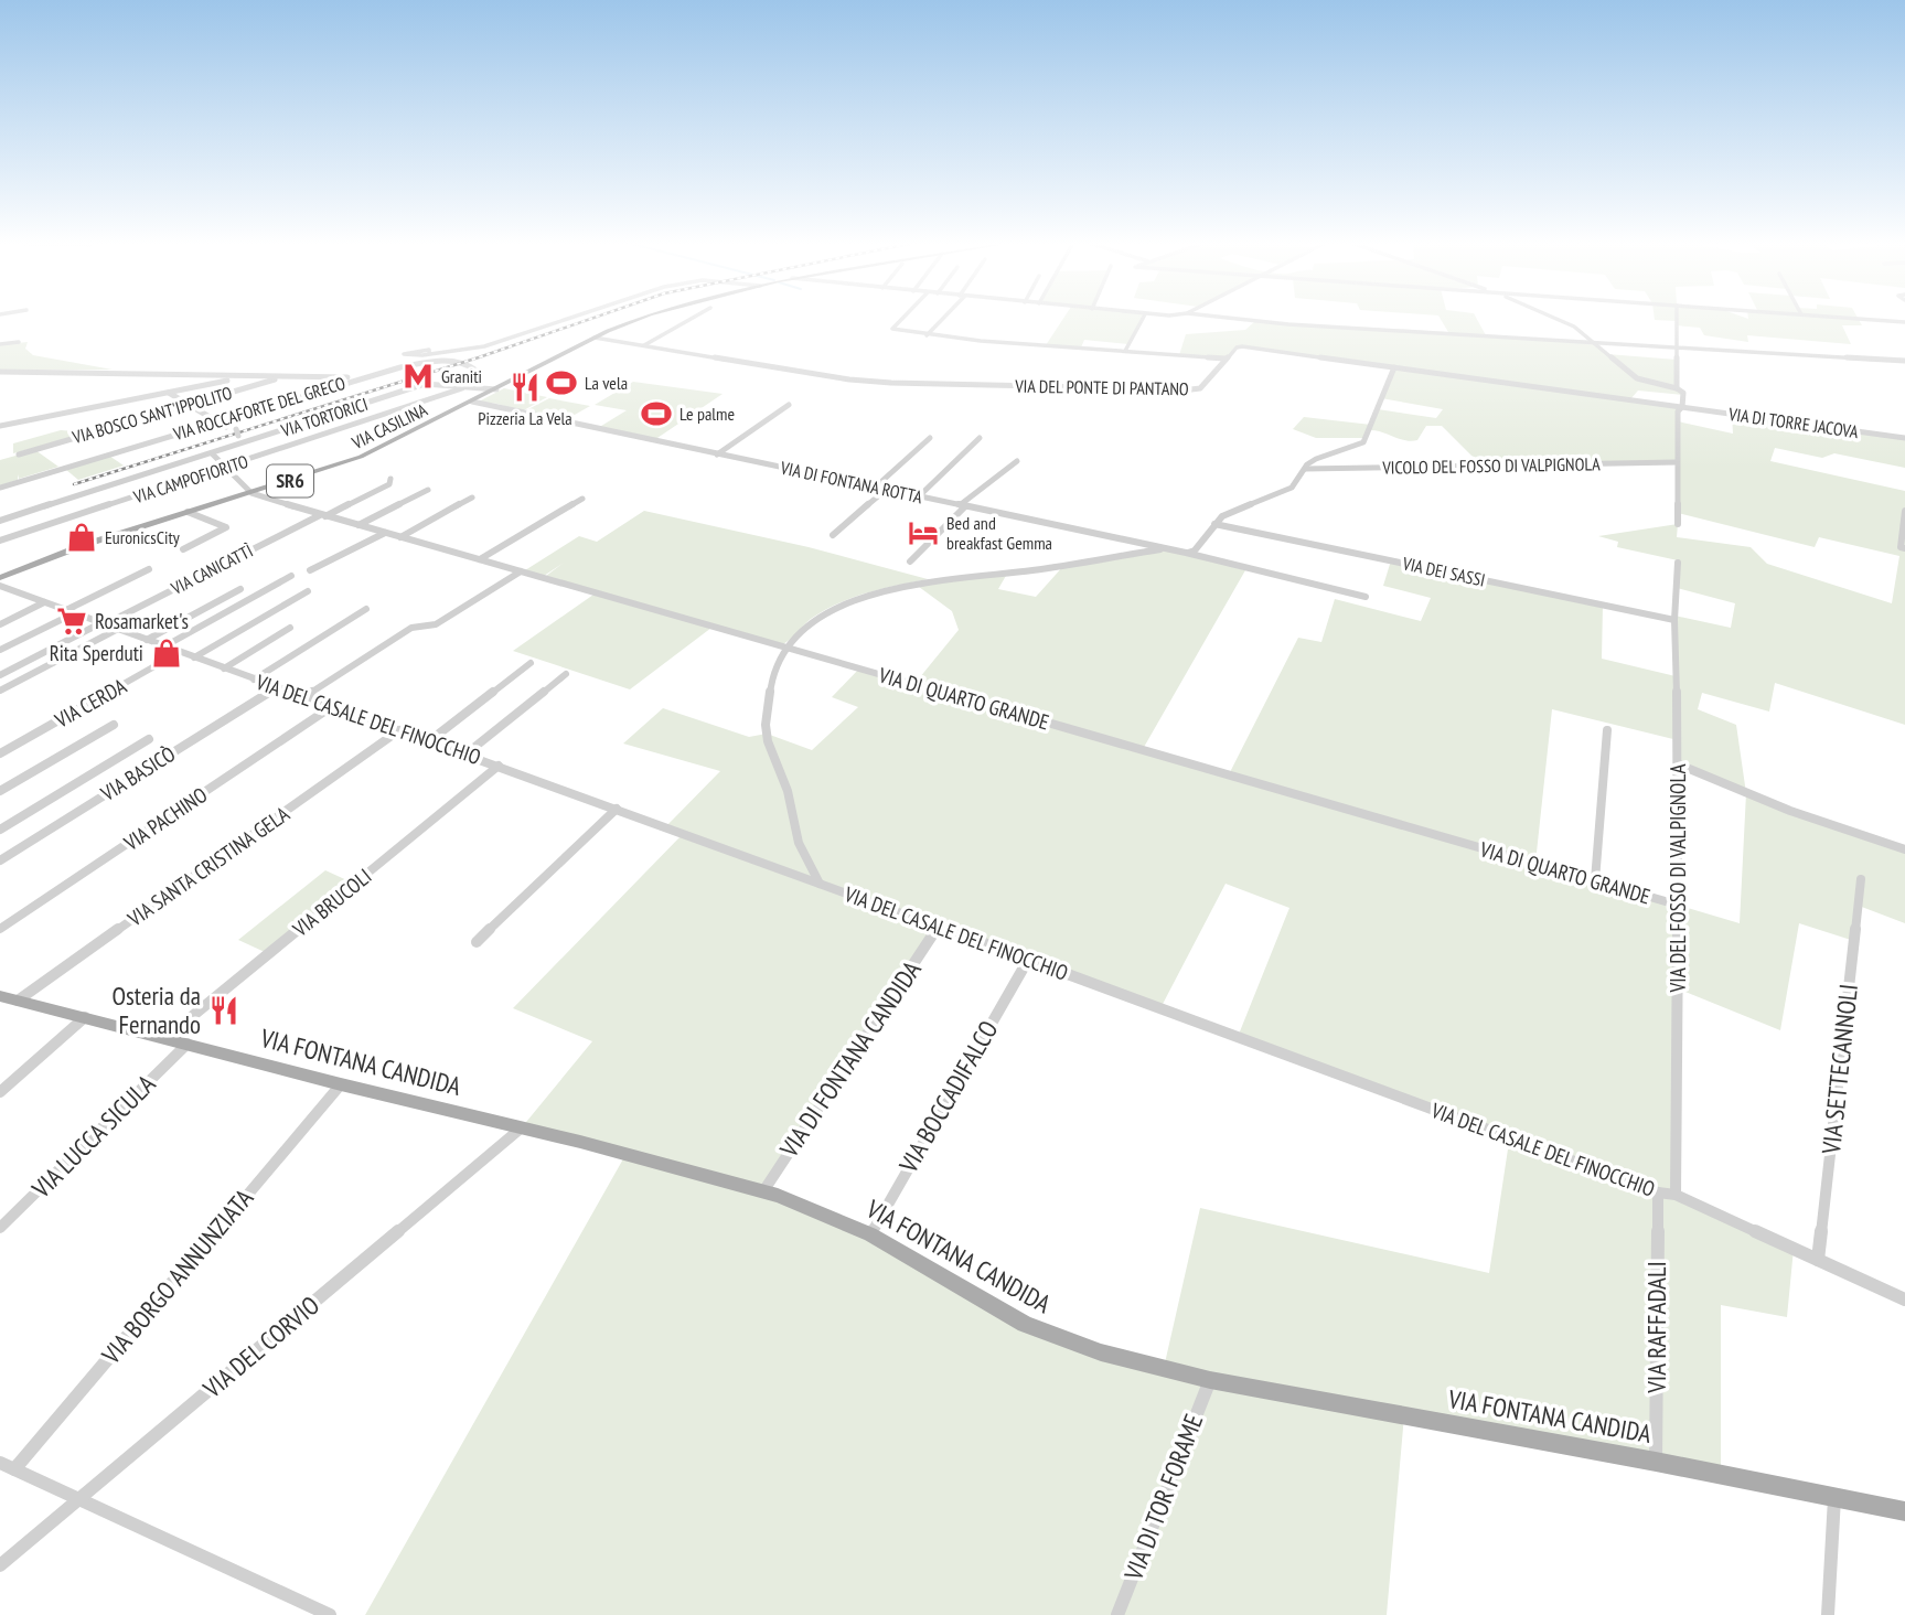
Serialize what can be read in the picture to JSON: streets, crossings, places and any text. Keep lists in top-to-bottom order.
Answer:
{
  "streets": {
    "main road": ["VIA CASILINA", "SR6", "VIA FONTANA CANDIDA"],
    "street": [
      "VIA DEL PONTE DI PANTANO",
      "VIA ROCCAFORTE DEL GRECO",
      "VIA BOSCO SANT'IPPOLITO",
      "VIA TORTORICI",
      "VIA DI TORRE JACOVA",
      "VICOLO DEL FOSSO DI VALPIGNOLA",
      "VIA CAMPOFIORITO",
      "VIA DI FONTANA ROTTA",
      "VIA CANICATTÌ",
      "VIA DEI SASSI",
      "VIA DI QUARTO GRANDE",
      "VIA CERDA",
      "VIA DEL CASALE DEL FINOCCHIO",
      "VIA BASICÒ",
      "VIA PACHINO",
      "VIA SANTA CRISTINA GELA",
      "VIA DEL FOSSO DI VALPIGNOLA",
      "VIA BRUCOLI",
      "VIA DI FONTANA CANDIDA",
      "VIA SETTECANNOLI",
      "VIA BOCCADIFALCO",
      "VIA LUCCA SICULA",
      "VIA BORGO ANNUNZIATA",
      "VIA RAFFADALI",
      "VIA DEL CORVIO",
      "VIA DI TOR FORAME"
    ]
  },
  "crossings": [
    ["VIA DEL PONTE DI PANTANO", "VIA CASILINA"],
    ["VIA ROCCAFORTE DEL GRECO", "VIA BOSCO SANT'IPPOLITO"],
    ["VIA TORTORICI", "VIA CAMPOFIORITO"],
    ["VIA CASILINA", "VIA DI FONTANA ROTTA"],
    ["VIA CASILINA", "VIA DI QUARTO GRANDE"],
    ["VIA CANICATTÌ", "VIA DI QUARTO GRANDE"],
    ["VIA CANICATTÌ", "VIA DEL CASALE DEL FINOCCHIO"],
    ["VIA DEI SASSI", "VIA DEL FOSSO DI VALPIGNOLA"],
    ["VIA DI QUARTO GRANDE", "VIA DEL FOSSO DI VALPIGNOLA"],
    ["VIA CERDA", "VIA DEL CASALE DEL FINOCCHIO"],
    ["VIA DEL CASALE DEL FINOCCHIO", "VIA BASICÒ"],
    ["VIA DEL CASALE DEL FINOCCHIO", "VIA PACHINO"],
    ["VIA DEL CASALE DEL FINOCCHIO", "VIA SANTA CRISTINA GELA"],
    ["VIA DEL CASALE DEL FINOCCHIO", "VIA DEL FOSSO DI VALPIGNOLA"],
    ["VIA DEL CASALE DEL FINOCCHIO", "VIA BRUCOLI"],
    ["VIA DEL CASALE DEL FINOCCHIO", "VIA DI FONTANA CANDIDA"],
    ["VIA DEL CASALE DEL FINOCCHIO", "VIA SETTECANNOLI"],
    ["VIA DEL CASALE DEL FINOCCHIO", "VIA BOCCADIFALCO"],
    ["VIA DEL CASALE DEL FINOCCHIO", "VIA RAFFADALI"],
    ["VIA SANTA CRISTINA GELA", "VIA FONTANA CANDIDA"],
    ["VIA BRUCOLI", "VIA FONTANA CANDIDA"],
    ["VIA DI FONTANA CANDIDA", "VIA FONTANA CANDIDA"],
    ["VIA FONTANA CANDIDA", "VIA BOCCADIFALCO"],
    ["VIA FONTANA CANDIDA", "VIA LUCCA SICULA"],
    ["VIA FONTANA CANDIDA", "VIA BORGO ANNUNZIATA"],
    ["VIA FONTANA CANDIDA", "VIA RAFFADALI"],
    ["VIA FONTANA CANDIDA", "VIA DEL CORVIO"],
    ["VIA FONTANA CANDIDA", "VIA DI TOR FORAME"]
  ],
  "places": {
    "metro station": ["Graniti"],
    "sports": ["La vela", "Le palme"],
    "restaurant": ["Pizzeria La Vela", "Osteria da Fernando"],
    "hotel": ["Bed and breakfast Gemma"],
    "shop": ["EuronicsCity", "Rita Sperduti"],
    "supermarket": ["Rosamarket's"]
  }
}
